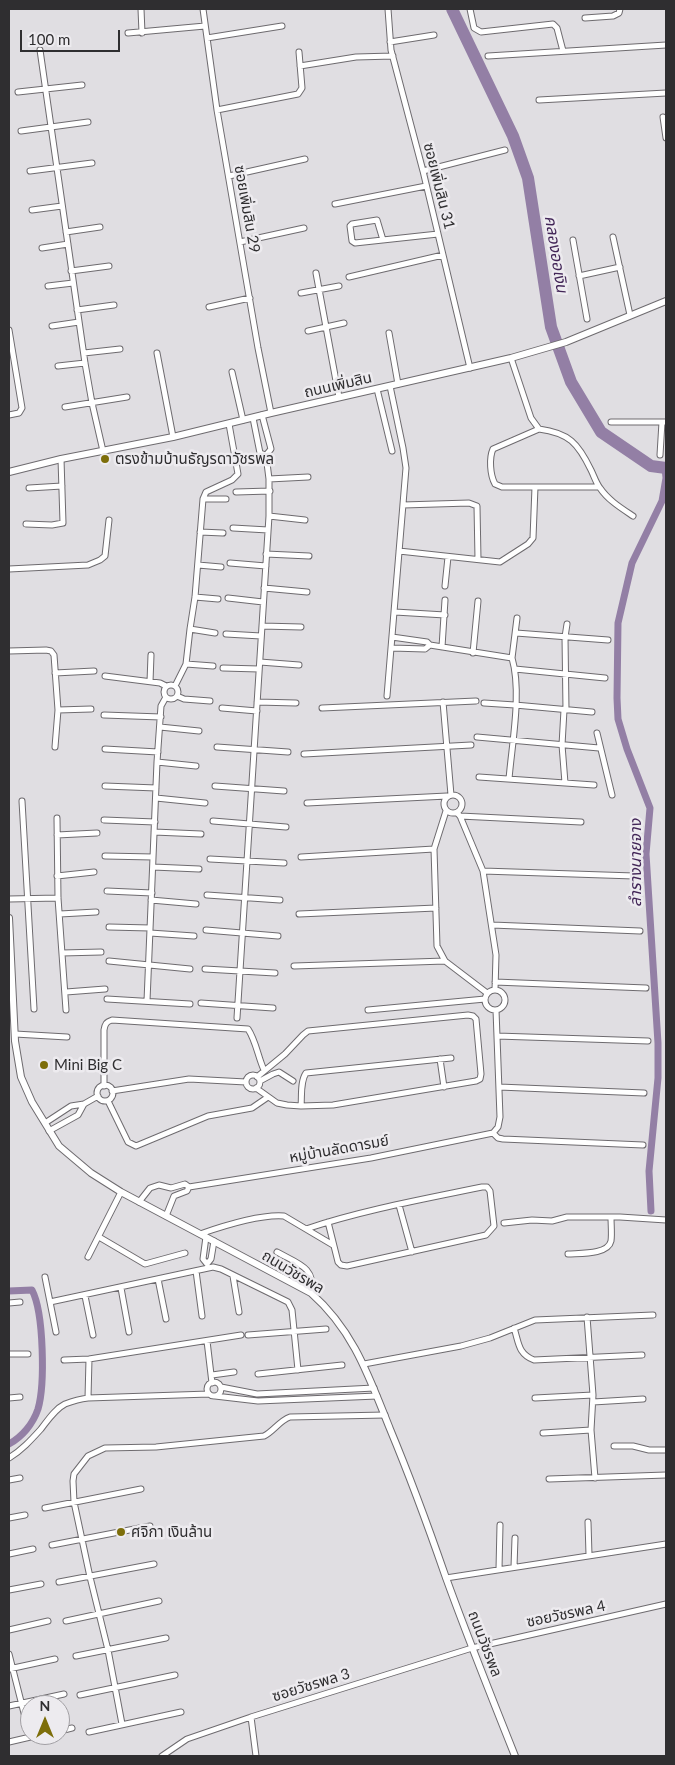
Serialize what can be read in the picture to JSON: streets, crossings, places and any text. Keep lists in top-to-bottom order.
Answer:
{
  "streets": {
    "street": [
      "ซอยเพิ่มสิน 31",
      "ซอยเพิ่มสิน 29",
      "ถนนเพิ่มสิน",
      "หมู่บ้านลัดดารมย์",
      "ถนนวัชรพล",
      "ซอยวัชรพล 4",
      "ซอยวัชรพล 3"
    ]
  },
  "crossings": [
    ["ซอยเพิ่มสิน 31", "ถนนเพิ่มสิน"],
    ["ซอยเพิ่มสิน 29", "ถนนเพิ่มสิน"],
    ["หมู่บ้านลัดดารมย์", "ถนนวัชรพล"],
    ["ถนนวัชรพล", "ซอยวัชรพล 4"],
    ["ถนนวัชรพล", "ซอยวัชรพล 3"],
    ["ซอยวัชรพล 4", "ซอยวัชรพล 3"]
  ],
  "water": ["คลองออเงิน", "ลำรางนายจาง"],
  "places": ["ตรงข้ามบ้านธัญรดาวัชรพล", "Mini Big C", "ศจิกา เงินล้าน"],
  "scale_bar": "100 m",
  "north": "top"
}
